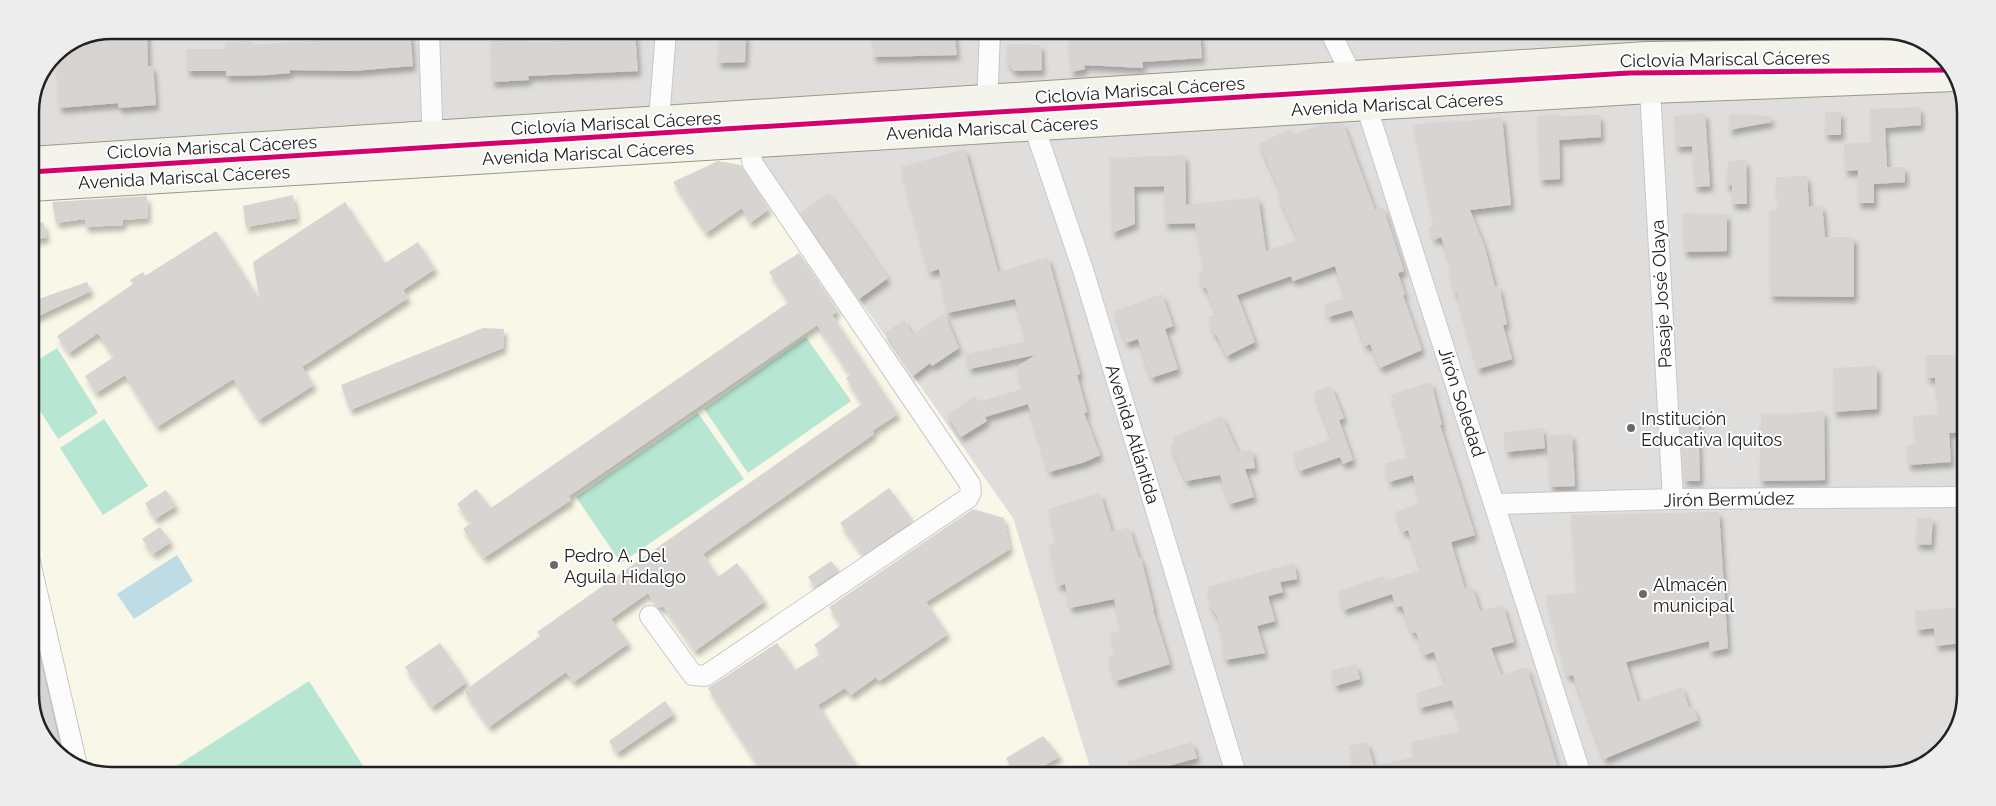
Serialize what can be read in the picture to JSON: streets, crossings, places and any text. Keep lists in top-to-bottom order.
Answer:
{
  "streets": {
    "main road": ["Avenida Mariscal Cáceres"],
    "street": [
      "Pasaje José Olaya",
      "Jirón Soledad",
      "Avenida Atlántida",
      "Jirón Bermúdez"
    ],
    "cycle path": ["Ciclovía Mariscal Cáceres"]
  },
  "crossings": [
    ["Avenida Mariscal Cáceres", "Pasaje José Olaya"],
    ["Avenida Mariscal Cáceres", "Jirón Soledad"],
    ["Avenida Mariscal Cáceres", "Avenida Atlántida"],
    ["Pasaje José Olaya", "Jirón Bermúdez"],
    ["Jirón Soledad", "Jirón Bermúdez"]
  ],
  "places": ["Institución Educativa Iquitos", "Pedro A. Del Aguila Hidalgo", "Almacén municipal"]
}
